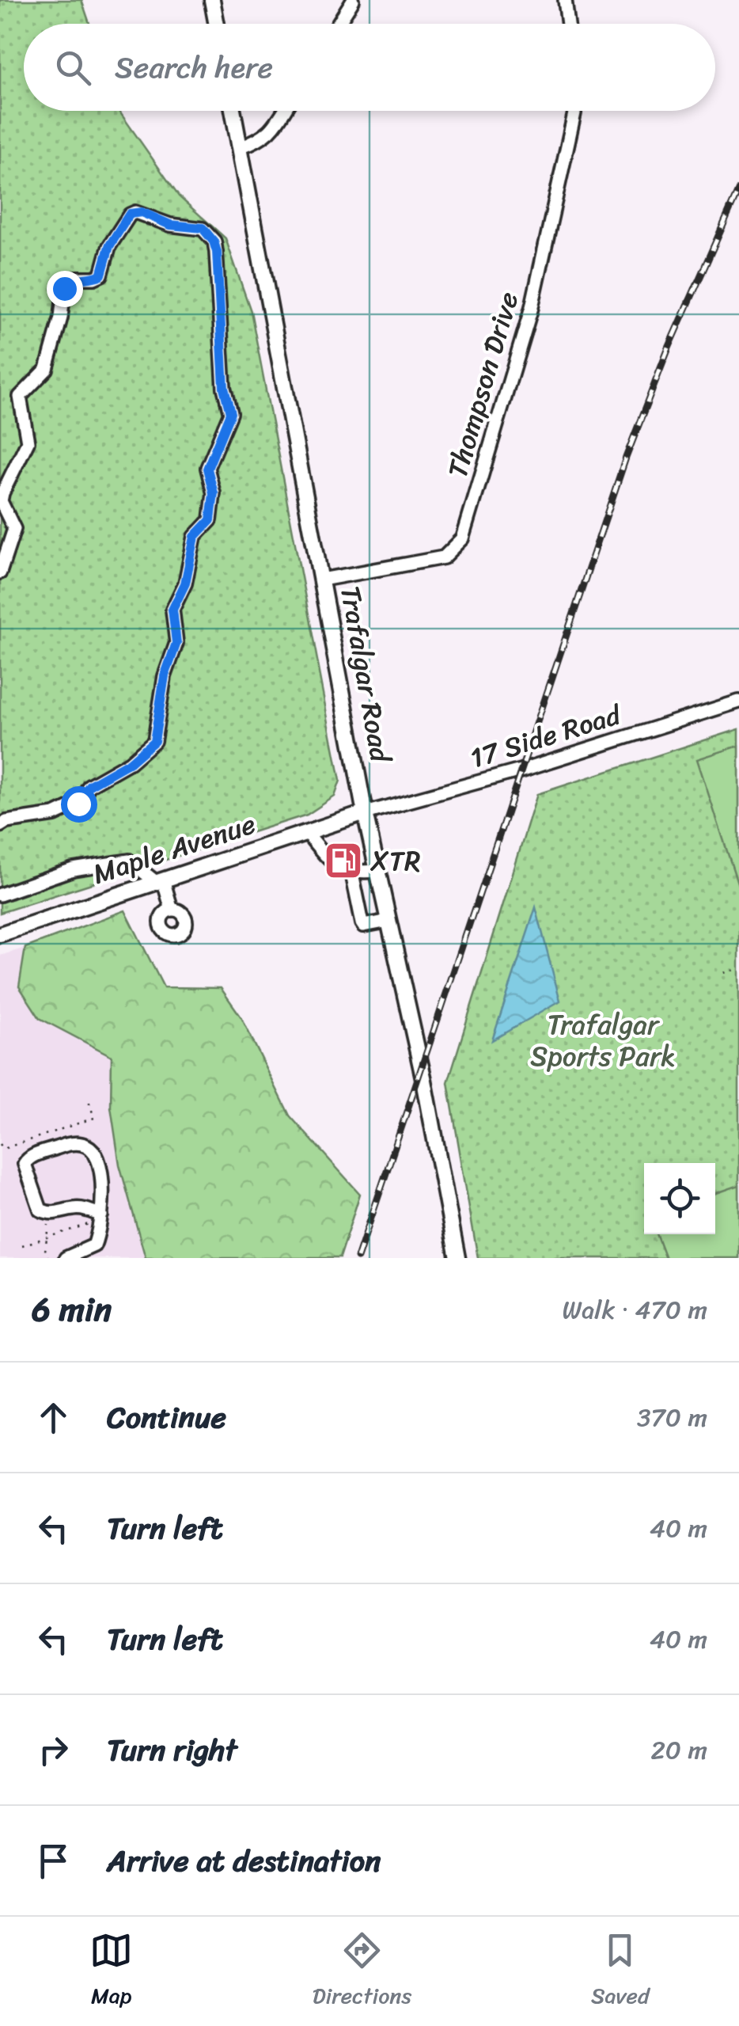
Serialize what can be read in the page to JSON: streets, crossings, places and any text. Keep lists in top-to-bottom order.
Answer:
{
  "streets": {
    "main road": ["Trafalgar Road", "Maple Avenue"],
    "street": ["Thompson Drive", "17 Side Road"]
  },
  "crossings": [
    ["Thompson Drive", "Trafalgar Road"],
    ["Trafalgar Road", "17 Side Road"],
    ["Trafalgar Road", "Maple Avenue"],
    ["17 Side Road", "Maple Avenue"]
  ],
  "parks": ["Trafalgar Sports Park"],
  "places": {
    "fuel station": ["XTR"]
  },
  "page": {
    "search": "Search here",
    "heading": ["6 min", "Walk · 470 m"],
    "list": [
      ["Continue", "370 m"],
      ["Turn left", "40 m"],
      ["Turn left", "40 m"],
      ["Turn right", "20 m"],
      "Arrive at destination"
    ],
    "nav": ["Map", "Directions", "Saved"]
  }
}
